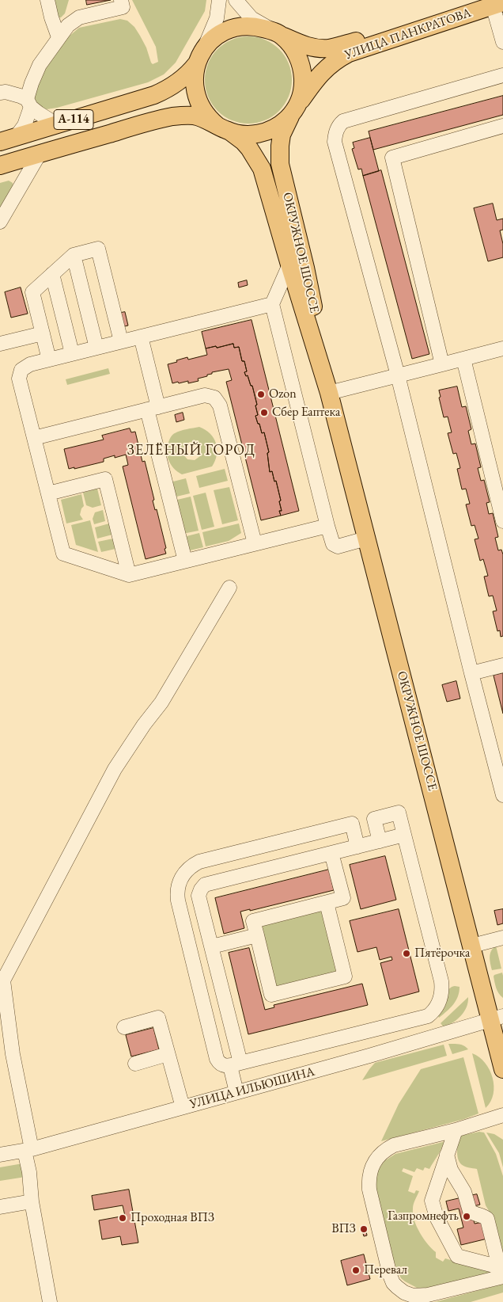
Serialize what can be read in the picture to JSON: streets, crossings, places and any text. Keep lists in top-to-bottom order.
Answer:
{
  "streets": {
    "main road": ["УЛИЦА ПАНКРАТОВА", "А-114", "ОКРУЖНОЕ ШОССЕ"],
    "street": ["УЛИЦА ИЛЬЮШИНА"]
  },
  "crossings": [
    ["УЛИЦА ПАНКРАТОВА", "А-114"],
    ["УЛИЦА ПАНКРАТОВА", "ОКРУЖНОЕ ШОССЕ"],
    ["А-114", "ОКРУЖНОЕ ШОССЕ"],
    ["ОКРУЖНОЕ ШОССЕ", "УЛИЦА ИЛЬЮШИНА"]
  ],
  "districts": ["ЗЕЛЁНЫЙ ГОРОД"],
  "places": [
    "Ozon",
    "Сбер Еаптека",
    "Пятёрочка",
    "Газпромнефть",
    "Проходная ВПЗ",
    "ВПЗ",
    "Перевал"
  ]
}
